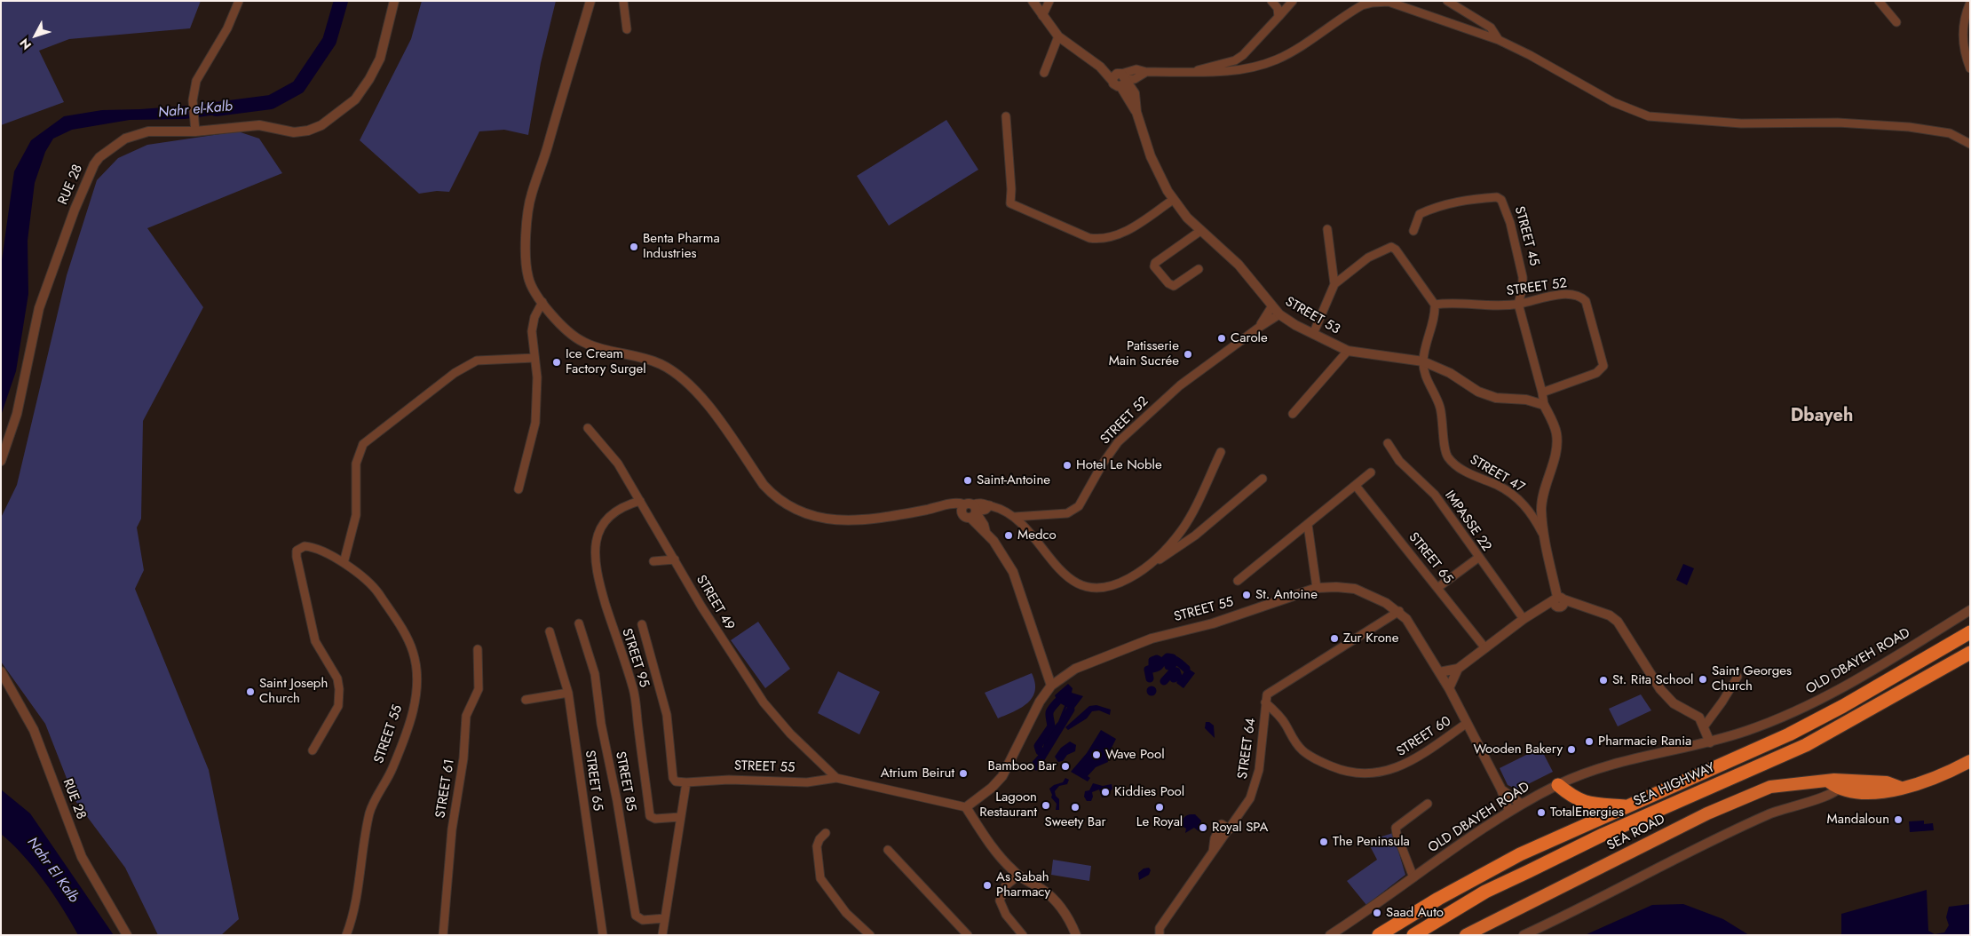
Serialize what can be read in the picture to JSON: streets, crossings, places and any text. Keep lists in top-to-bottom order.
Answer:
{
  "streets": {
    "highway": ["SEA HIGHWAY", "SEA ROAD"],
    "street": [
      "RUE 28",
      "STREET 45",
      "STREET 52",
      "STREET 53",
      "STREET 47",
      "IMPASSE 22",
      "STREET 65",
      "STREET 49",
      "STREET 55",
      "STREET 95",
      "OLD DBAYEH ROAD",
      "STREET 60",
      "STREET 64",
      "STREET 85",
      "STREET 61"
    ]
  },
  "crossings": [
    ["STREET 45", "STREET 52"],
    ["STREET 45", "STREET 53"],
    ["STREET 52", "STREET 53"],
    ["STREET 53", "STREET 47"],
    ["STREET 49", "STREET 55"],
    ["STREET 49", "STREET 95"],
    ["STREET 55", "OLD DBAYEH ROAD"],
    ["STREET 55", "STREET 60"],
    ["STREET 55", "STREET 64"],
    ["STREET 60", "STREET 64"]
  ],
  "districts": ["Dbayeh"],
  "water": ["Nahr el-Kalb", "Nahr El Kalb"],
  "places": [
    "Benta Pharma Industries",
    "Carole",
    "Patisserie Main Sucrée",
    "Ice Cream Factory Surgel",
    "Hotel Le Noble",
    "Saint-Antoine",
    "Medco",
    "St. Antoine",
    "Zur Krone",
    "Saint Georges Church",
    "St. Rita School",
    "Saint Joseph Church",
    "Pharmacie Rania",
    "Wooden Bakery",
    "Wave Pool",
    "Bamboo Bar",
    "Atrium Beirut",
    "Kiddies Pool",
    "Lagoon Restaurant",
    "Sweety Bar",
    "Le Royal",
    "TotalEnergies",
    "Mandaloun",
    "Royal SPA",
    "The Peninsula",
    "As Sabah Pharmacy",
    "Saad Auto"
  ],
  "north": "bottom left"
}
